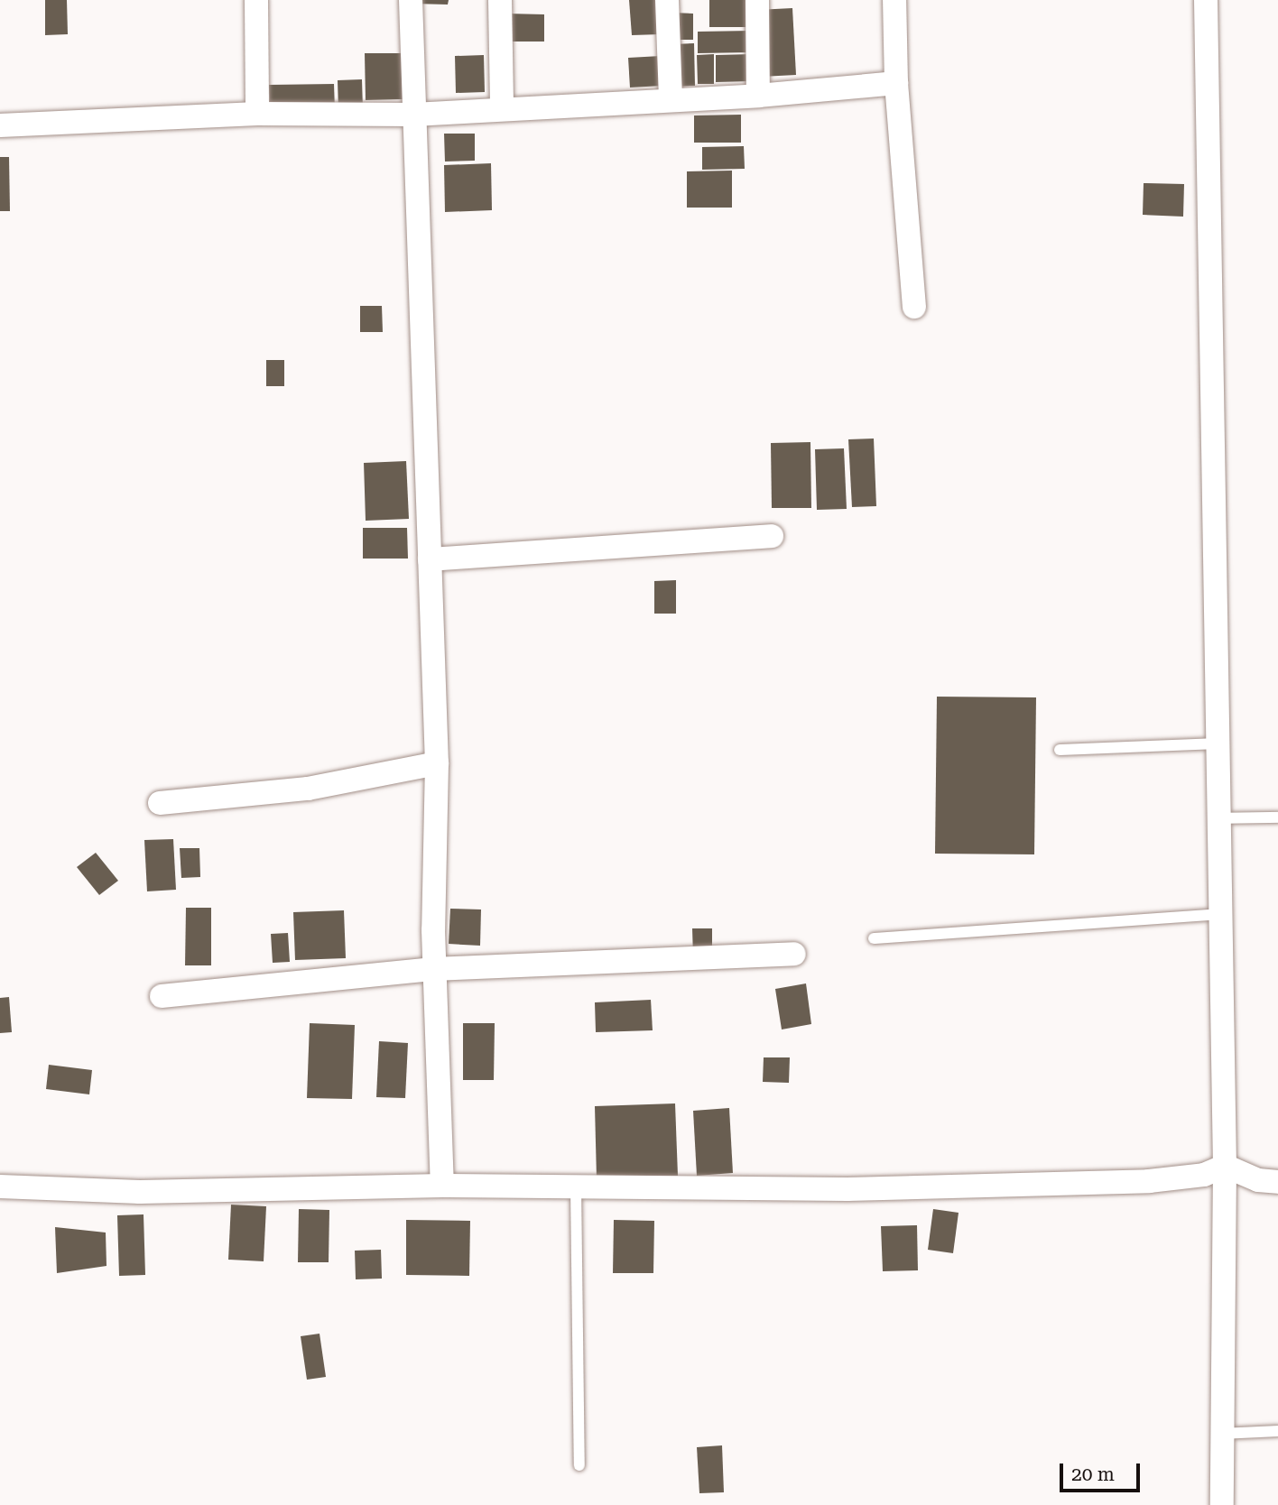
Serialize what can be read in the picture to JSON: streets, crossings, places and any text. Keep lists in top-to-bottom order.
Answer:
{
  "scale_bar": "20 m"
}
